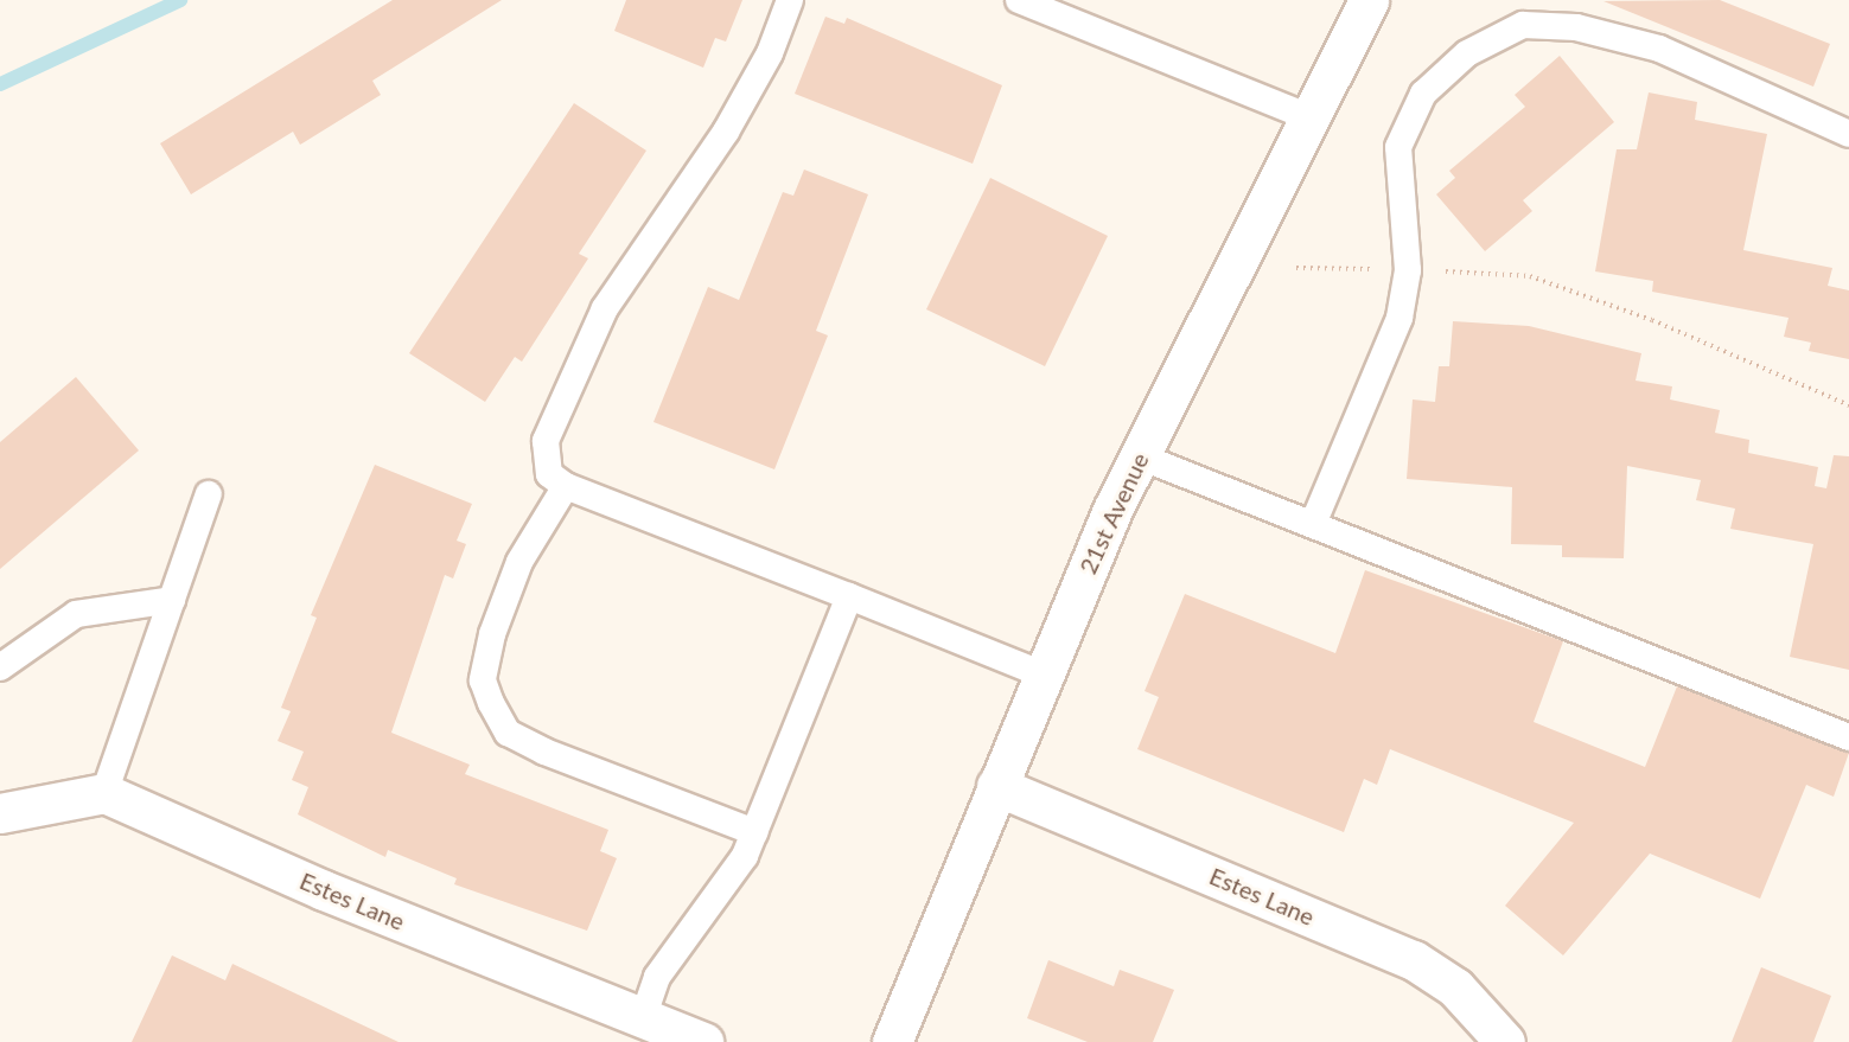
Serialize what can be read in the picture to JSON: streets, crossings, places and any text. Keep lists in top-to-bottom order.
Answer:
{
  "streets": {
    "street": ["21st Avenue", "Estes Lane"]
  },
  "crossings": [
    ["21st Avenue", "Estes Lane"]
  ]
}
